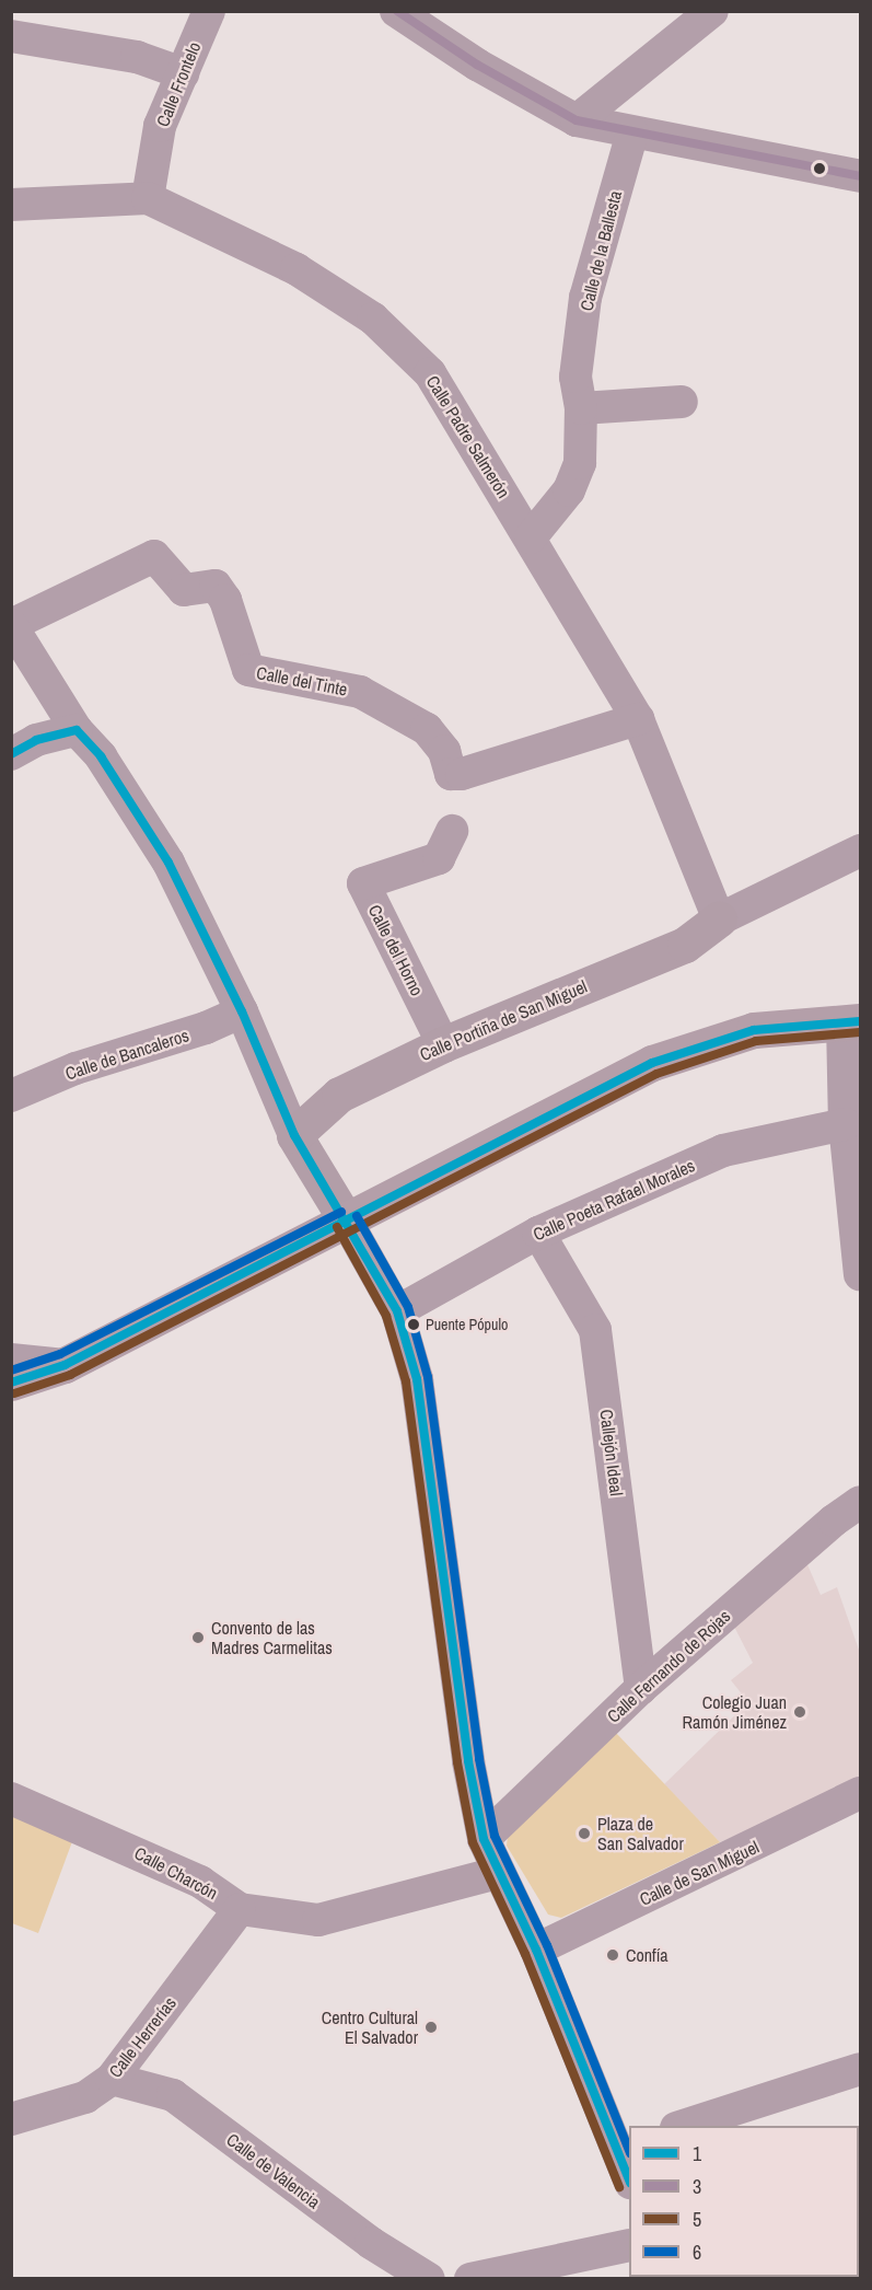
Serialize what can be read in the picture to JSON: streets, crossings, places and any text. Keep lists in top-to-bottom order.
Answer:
{
  "streets": {
    "main road": ["Calle Portiña de San Miguel"],
    "street": [
      "Calle Frontelo",
      "Calle de la Ballesta",
      "Calle Padre Salmerón",
      "Calle del Tinte",
      "Calle del Horno",
      "Calle de Bancaleros",
      "Calle Poeta Rafael Morales",
      "Callejón Ideal",
      "Calle Fernando de Rojas",
      "Calle Charcón",
      "Calle de San Miguel",
      "Calle Herrerías",
      "Calle de Valencia"
    ]
  },
  "crossings": [
    ["Calle Frontelo", "Calle Padre Salmerón"],
    ["Calle de la Ballesta", "Calle Padre Salmerón"],
    ["Calle Padre Salmerón", "Calle del Tinte"],
    ["Calle Padre Salmerón", "Calle Portiña de San Miguel"],
    ["Calle del Horno", "Calle Portiña de San Miguel"],
    ["Calle Poeta Rafael Morales", "Callejón Ideal"],
    ["Callejón Ideal", "Calle Fernando de Rojas"],
    ["Calle Charcón", "Calle Herrerías"],
    ["Calle Herrerías", "Calle de Valencia"]
  ],
  "places": [
    "Puente Pópulo",
    "Convento de las Madres Carmelitas",
    "Colegio Juan Ramón Jiménez",
    "Plaza de San Salvador",
    "Confía",
    "Centro Cultural El Salvador"
  ],
  "lines": [
    "transit line 3",
    "transit line 1",
    "transit line 5",
    "transit line 6"
  ],
  "legend": [
    "1",
    "3",
    "5",
    "6"
  ]
}
